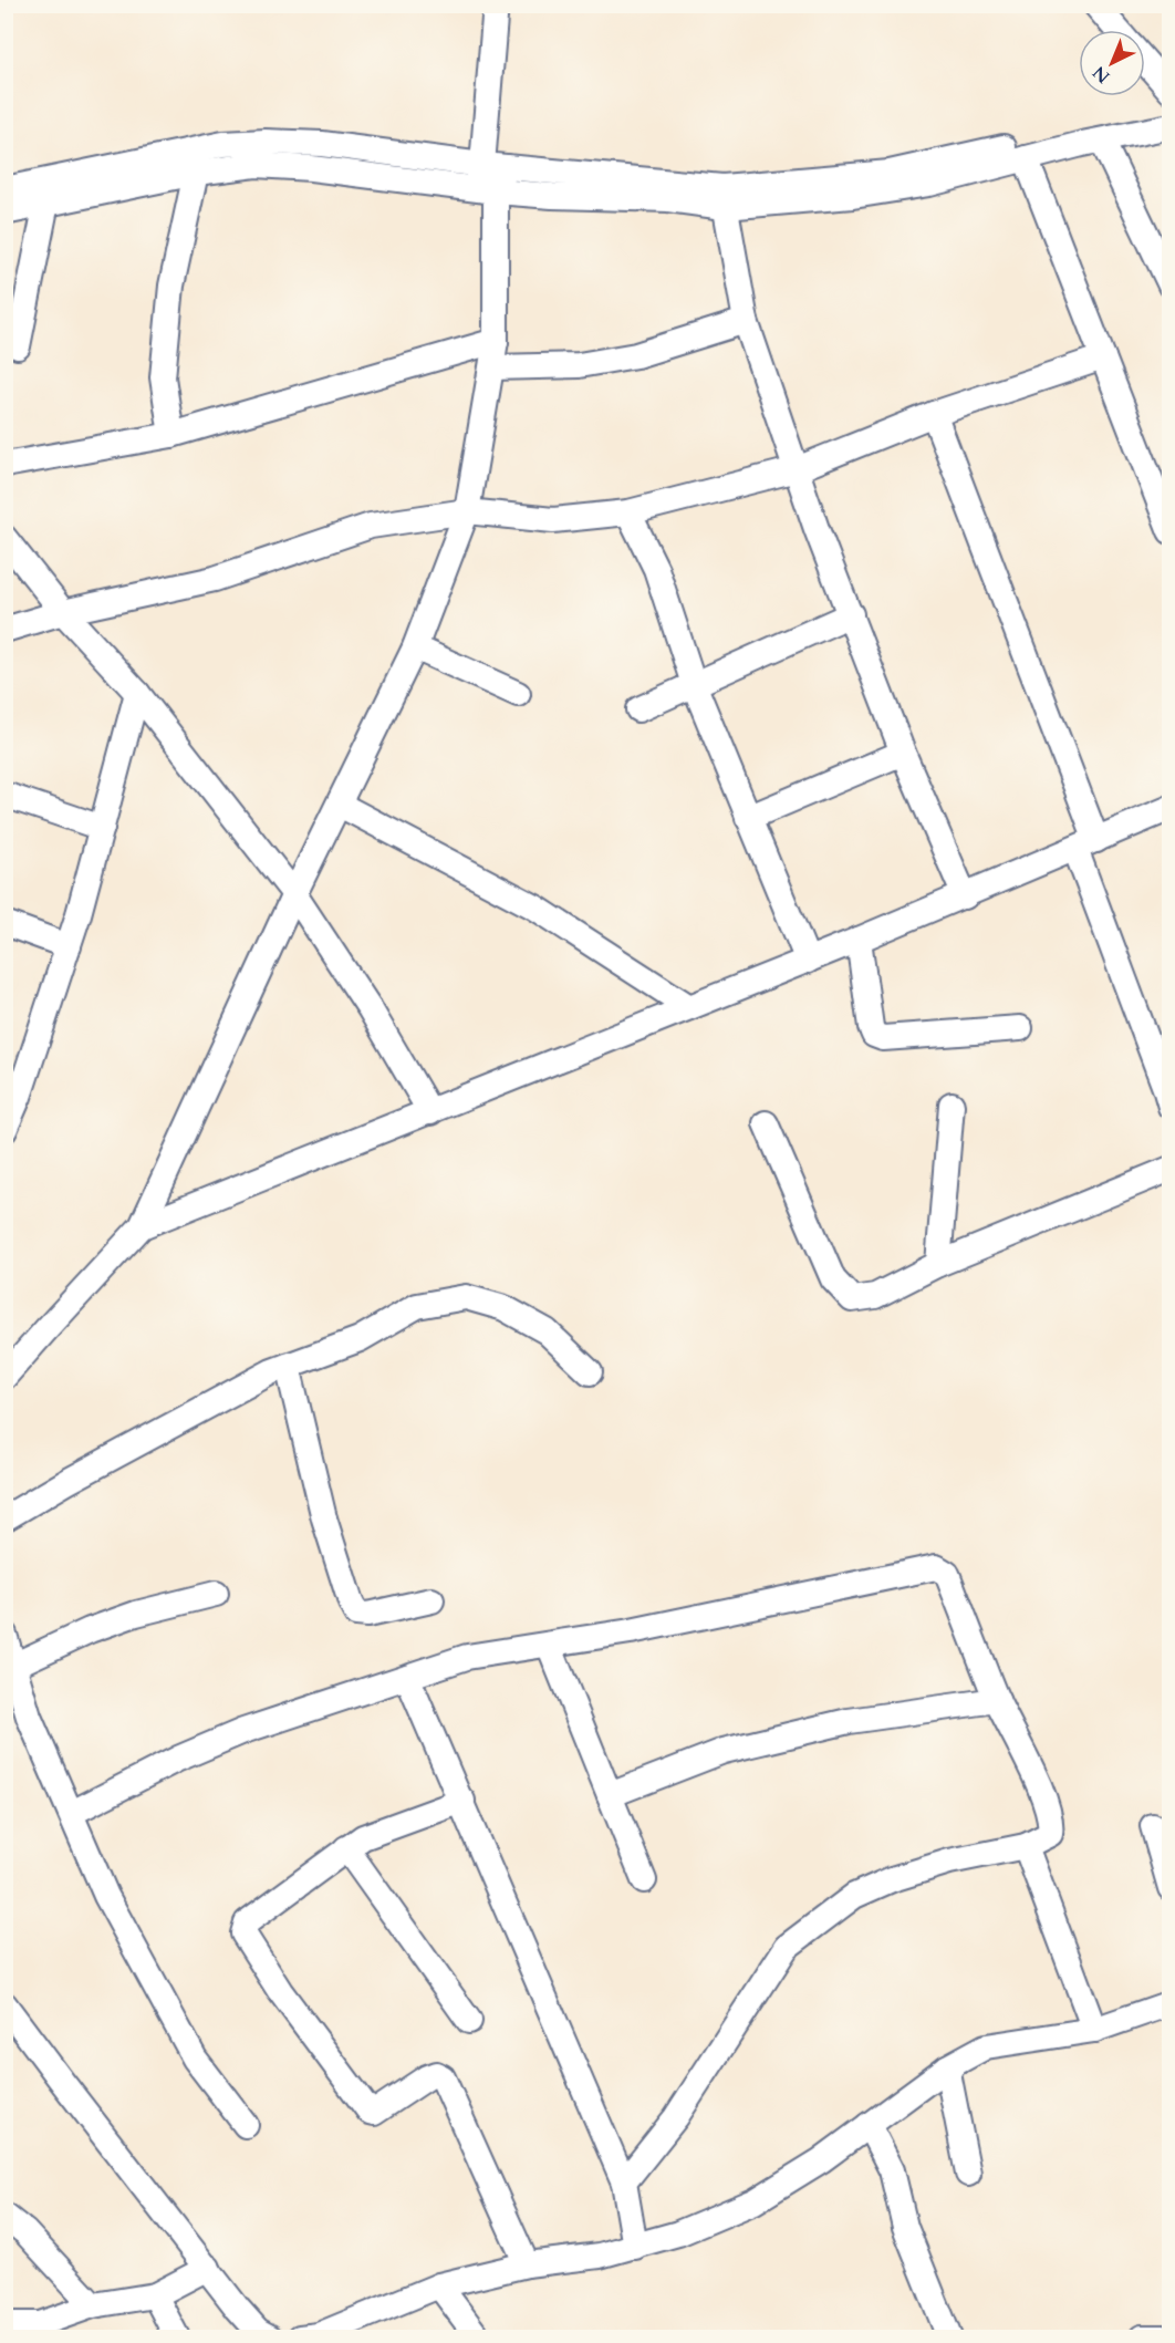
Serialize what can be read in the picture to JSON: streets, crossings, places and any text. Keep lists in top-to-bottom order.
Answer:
{
  "north": "bottom left"
}
